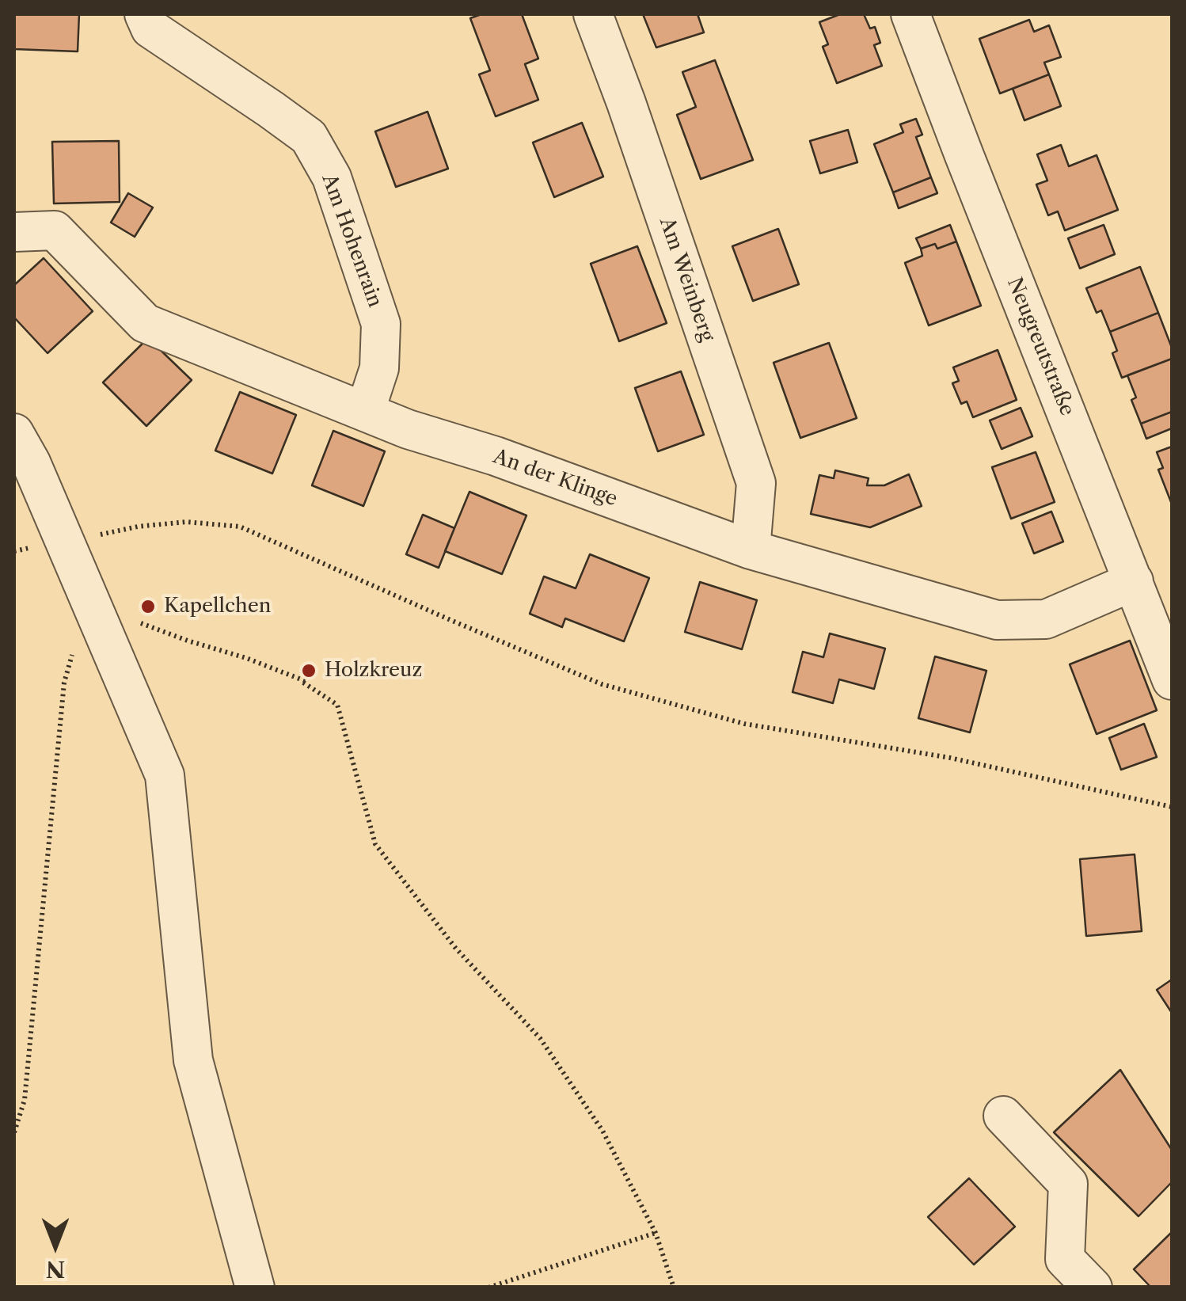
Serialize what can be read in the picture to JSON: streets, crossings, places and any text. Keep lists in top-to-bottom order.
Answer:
{
  "streets": {
    "street": [
      "Am Hohenrain",
      "Am Weinberg",
      "Neugreutstraße",
      "An der Klinge"
    ]
  },
  "crossings": [
    ["Am Hohenrain", "An der Klinge"],
    ["Am Weinberg", "An der Klinge"],
    ["Neugreutstraße", "An der Klinge"]
  ],
  "places": ["Kapellchen", "Holzkreuz"],
  "north": "bottom"
}
